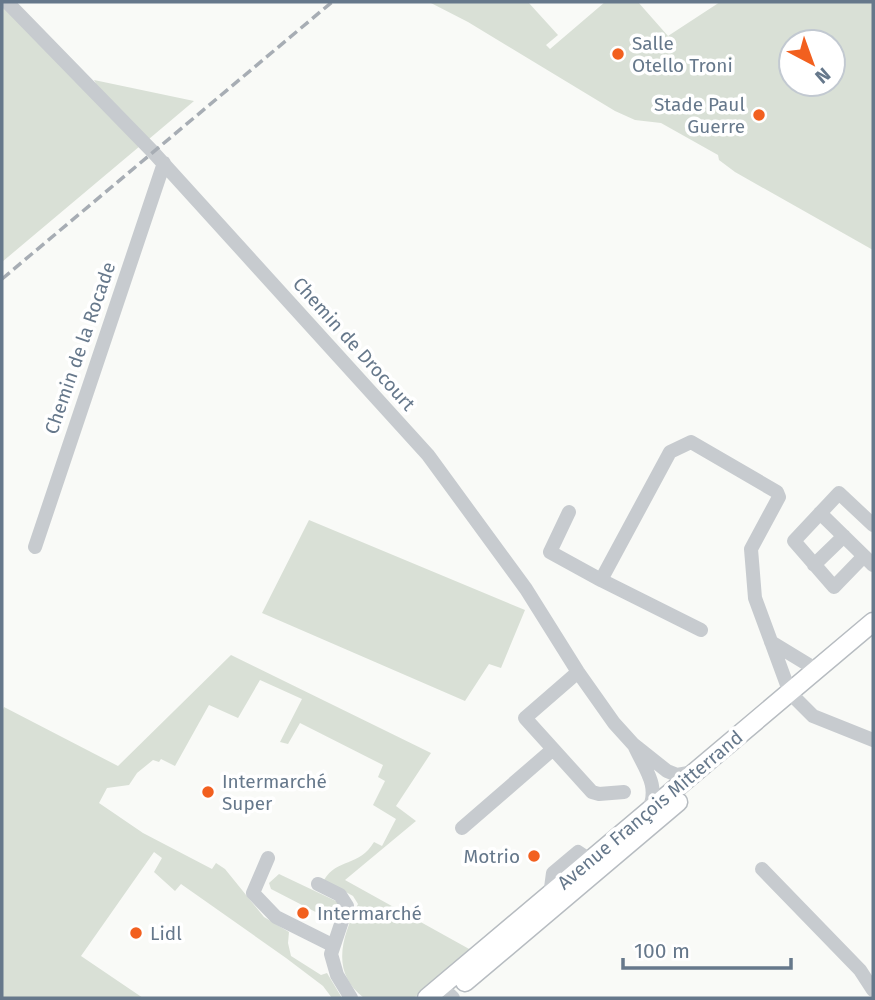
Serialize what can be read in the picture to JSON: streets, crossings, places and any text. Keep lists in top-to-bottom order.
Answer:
{
  "streets": {
    "main road": ["Avenue François Mitterrand"],
    "street": ["Chemin de Drocourt", "Chemin de la Rocade"]
  },
  "crossings": [
    ["Chemin de Drocourt", "Chemin de la Rocade"]
  ],
  "places": [
    "Salle Otello Troni",
    "Stade Paul Guerre",
    "Intermarché Super",
    "Motrio",
    "Intermarché",
    "Lidl"
  ],
  "scale_bar": "100 m",
  "north": "bottom right"
}
